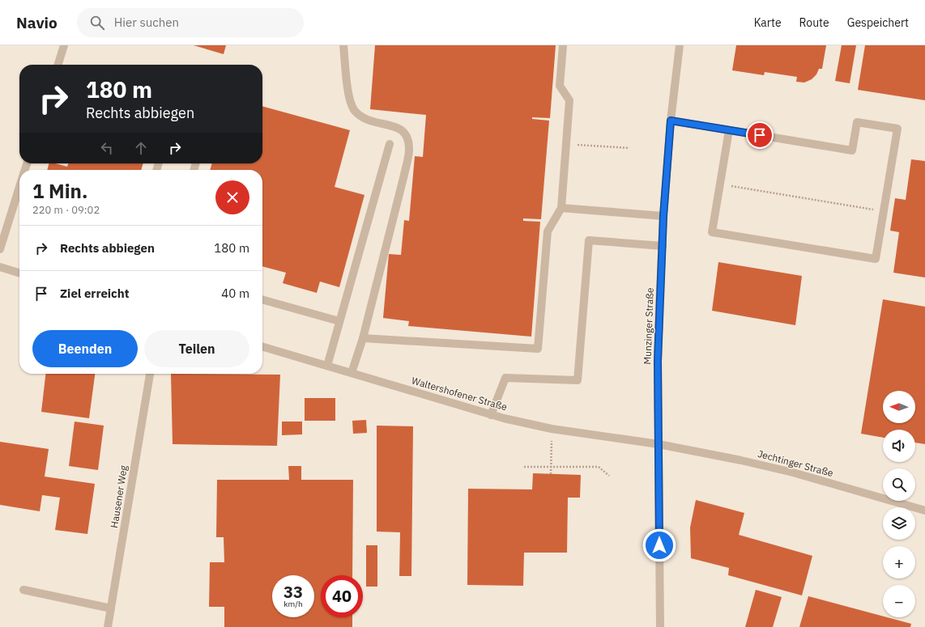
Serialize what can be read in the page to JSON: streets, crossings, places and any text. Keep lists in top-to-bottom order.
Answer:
{
  "streets": {
    "street": [
      "Munzinger Straße",
      "Waltershofener Straße",
      "Jechtinger Straße",
      "Hausener Weg"
    ]
  },
  "crossings": [
    ["Munzinger Straße", "Waltershofener Straße"],
    ["Munzinger Straße", "Jechtinger Straße"],
    ["Waltershofener Straße", "Jechtinger Straße"]
  ],
  "north": "left",
  "page": {
    "header": "Navio",
    "search": "Hier suchen",
    "nav": ["Karte", "Route", "Gespeichert"],
    "turn": ["180 m", "Rechts abbiegen"],
    "heading": ["1 Min.", "220 m · 09:02"],
    "list": [
      {
        "name": "Rechts abbiegen",
        "value": "180 m"
      },
      {
        "name": "Ziel erreicht",
        "value": "40 m"
      }
    ],
    "buttons": ["Beenden", "Teilen"],
    "map_buttons": ["+", "−"],
    "speed": "33 km/h",
    "limit": "40"
  }
}
